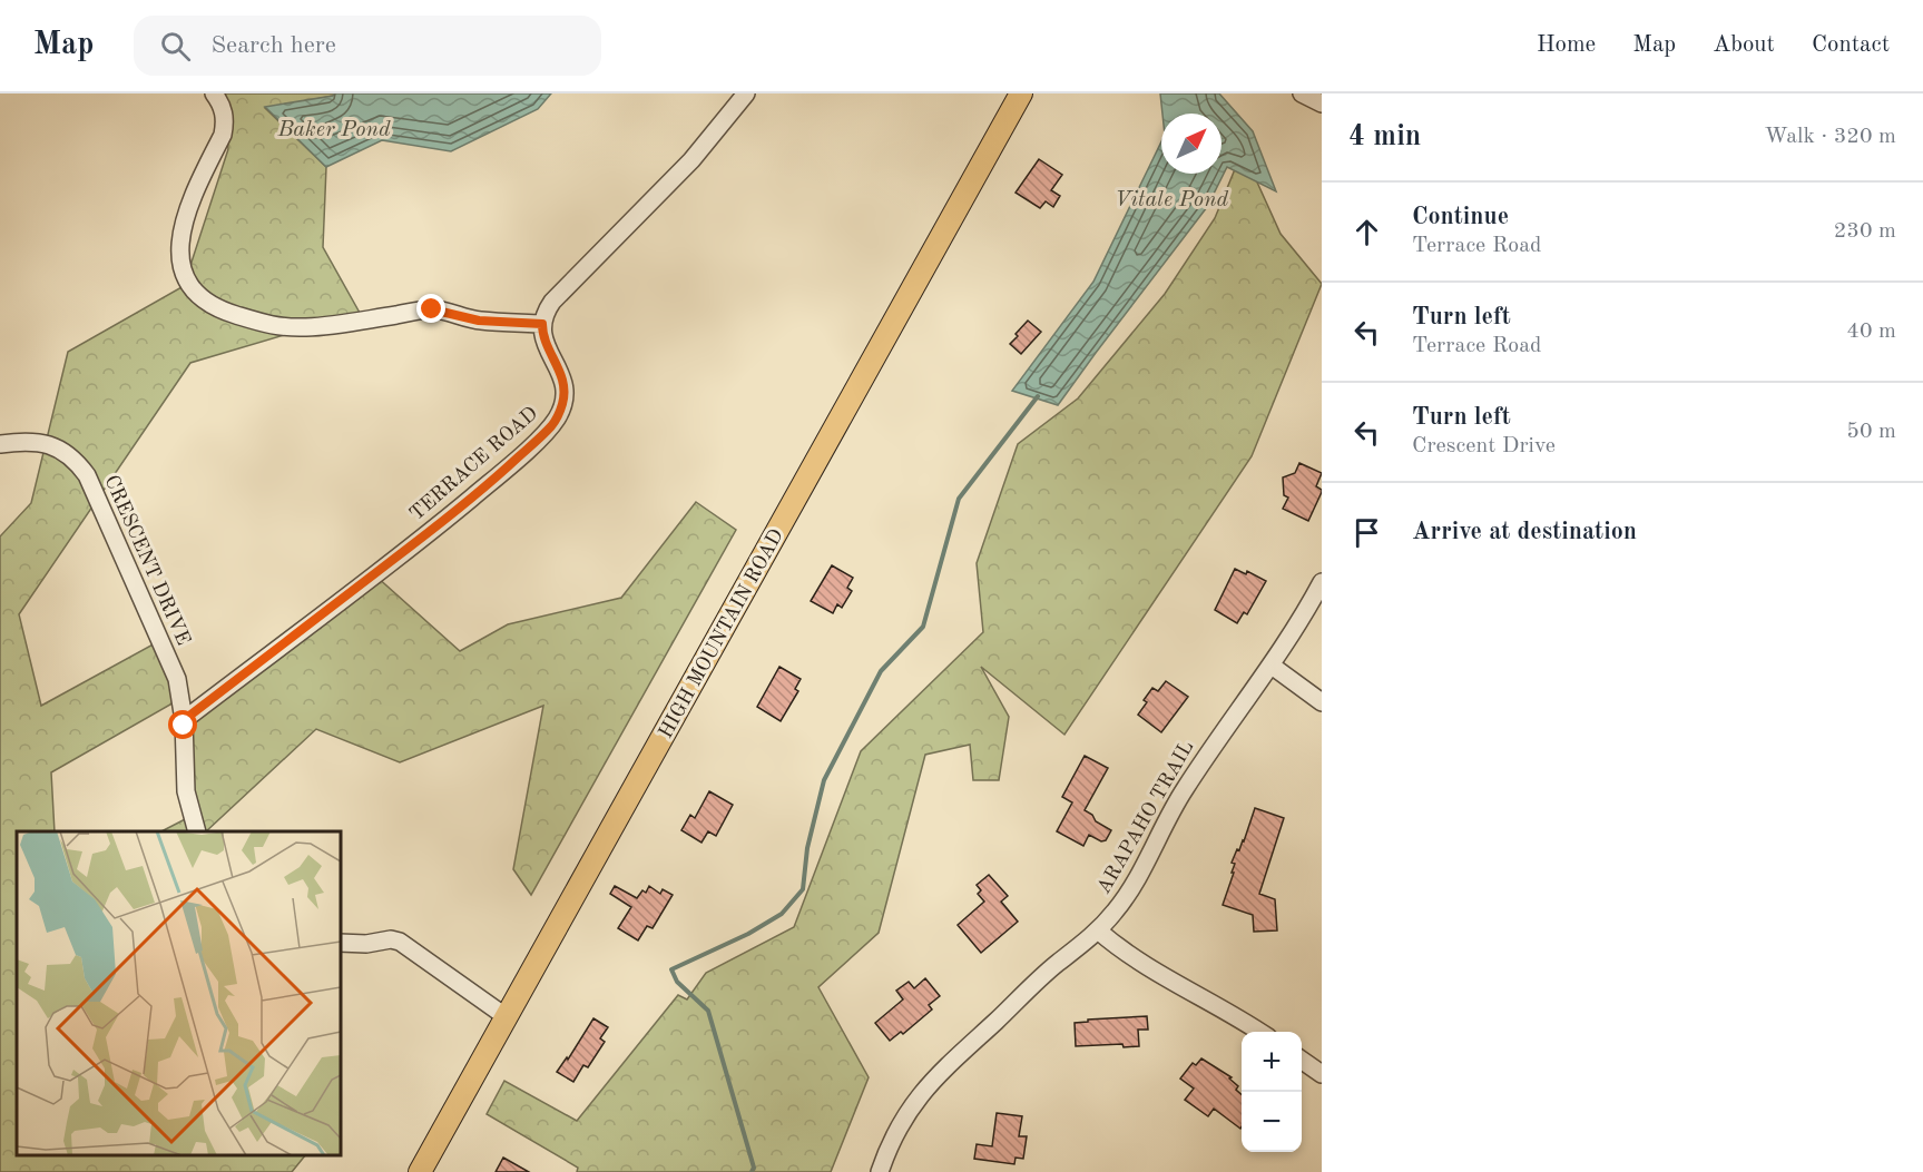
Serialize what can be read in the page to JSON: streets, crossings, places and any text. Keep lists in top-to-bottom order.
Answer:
{
  "streets": {
    "main road": ["HIGH MOUNTAIN ROAD"],
    "street": ["TERRACE ROAD", "CRESCENT DRIVE", "ARAPAHO TRAIL"]
  },
  "crossings": [
    ["TERRACE ROAD", "CRESCENT DRIVE"]
  ],
  "water": ["Baker Pond", "Vitale Pond"],
  "north": "top right",
  "page": {
    "header": "Map",
    "search": "Search here",
    "nav": [
      "Home",
      "Map",
      "About",
      "Contact"
    ],
    "heading": ["4 min", "Walk · 320 m"],
    "list": [
      ["Continue", "Terrace Road", "230 m"],
      ["Turn left", "Terrace Road", "40 m"],
      ["Turn left", "Crescent Drive", "50 m"],
      "Arrive at destination"
    ],
    "map_buttons": ["+", "−"]
  }
}
